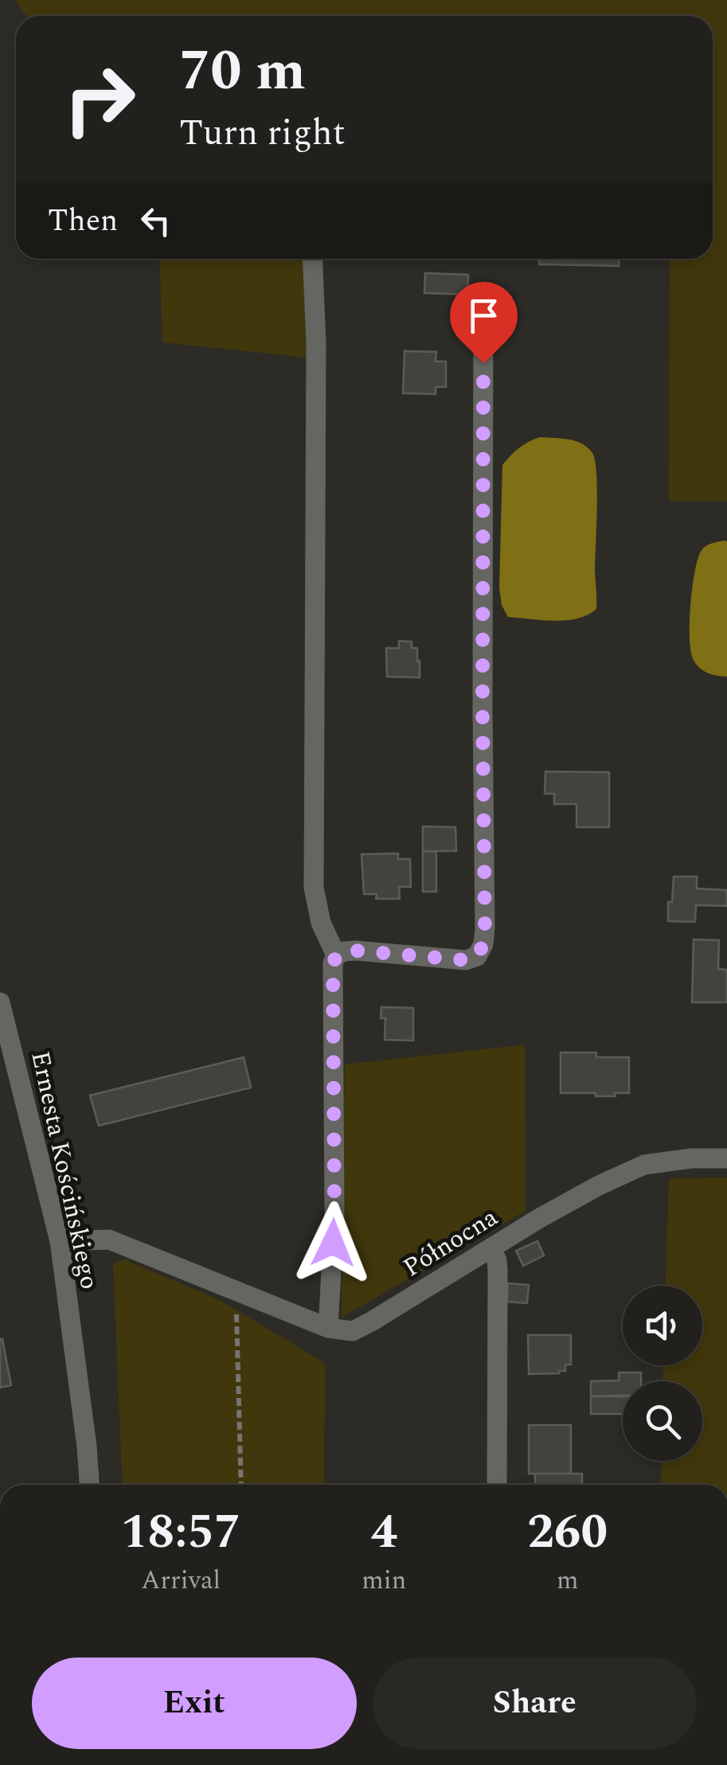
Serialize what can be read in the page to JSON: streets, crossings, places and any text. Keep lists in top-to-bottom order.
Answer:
{
  "streets": {
    "street": ["Ernesta Kościńskiego", "Północna"]
  },
  "page": {
    "turn": ["70 m", "Turn right"],
    "then": "Then",
    "eta": [
      "18:57",
      "Arrival",
      "4",
      "min",
      "260",
      "m"
    ],
    "buttons": ["Exit", "Share"]
  }
}
